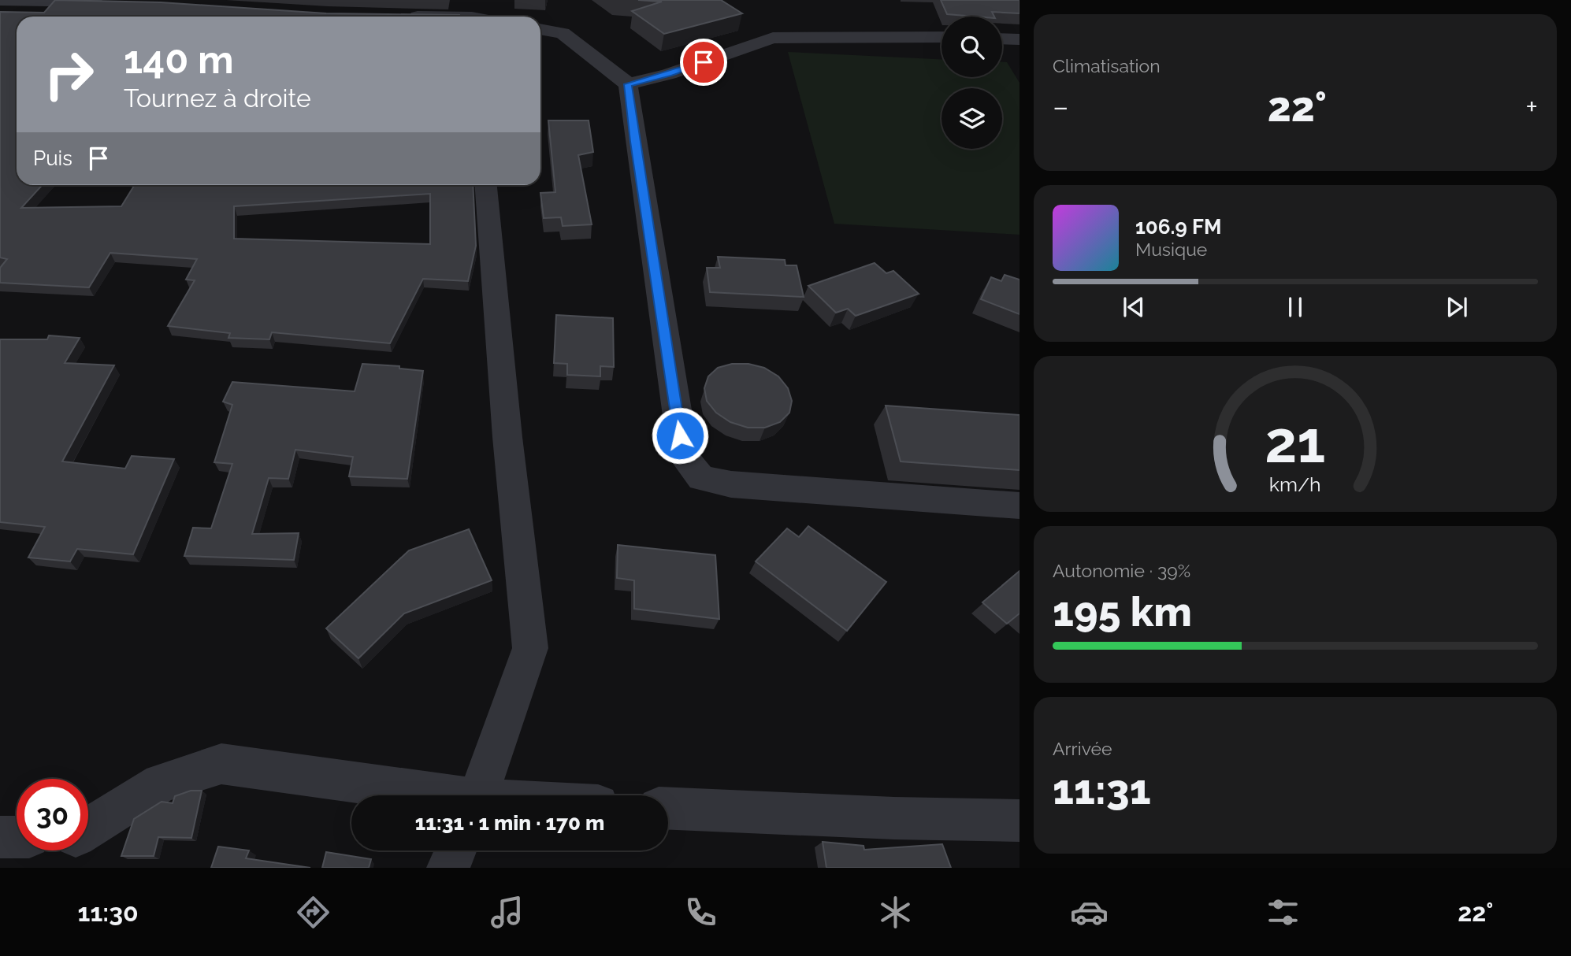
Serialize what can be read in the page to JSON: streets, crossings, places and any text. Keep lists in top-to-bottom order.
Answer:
{
  "page": {
    "tile": [
      "Climatisation",
      ["Autonomie · 39%", "195 km"],
      ["Arrivée", "11:31"]
    ],
    "turn": ["140 m", "Tournez à droite"],
    "heat": ["−", "22°", "+"],
    "then": "Puis",
    "song": ["106.9 FM", "Musique"],
    "limit": "30",
    "trip": "11:31 · 1 min · 170 m",
    "tabs": ["11:30", "22°"],
    "gauge": ["21", "km/h"]
  }
}
